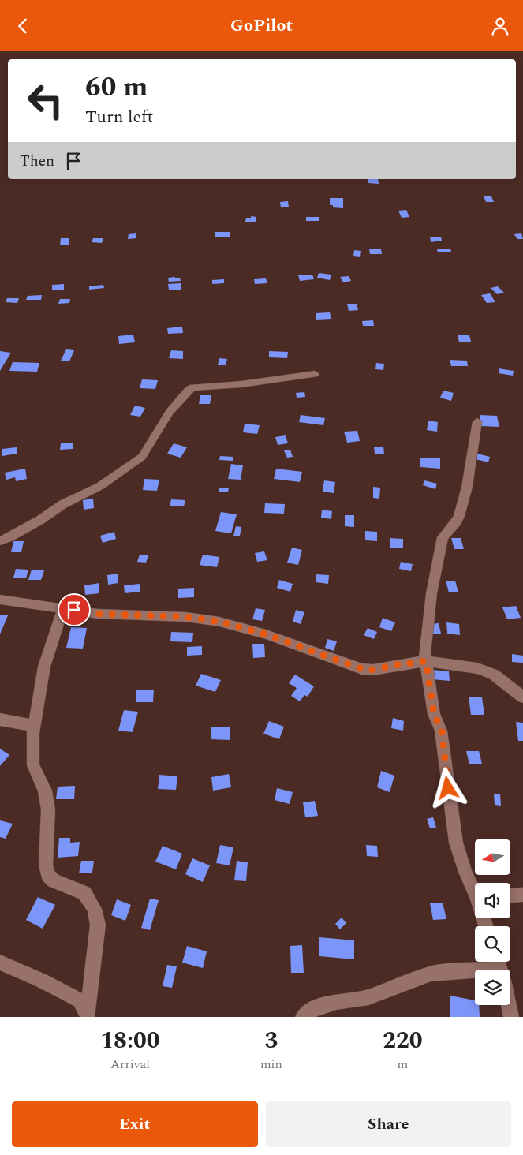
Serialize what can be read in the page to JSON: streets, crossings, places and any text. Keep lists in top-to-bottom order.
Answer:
{
  "north": "left",
  "page": {
    "header": "GoPilot",
    "turn": ["60 m", "Turn left"],
    "then": "Then",
    "eta": [
      "18:00",
      "Arrival",
      "3",
      "min",
      "220",
      "m"
    ],
    "buttons": ["Exit", "Share"]
  }
}
